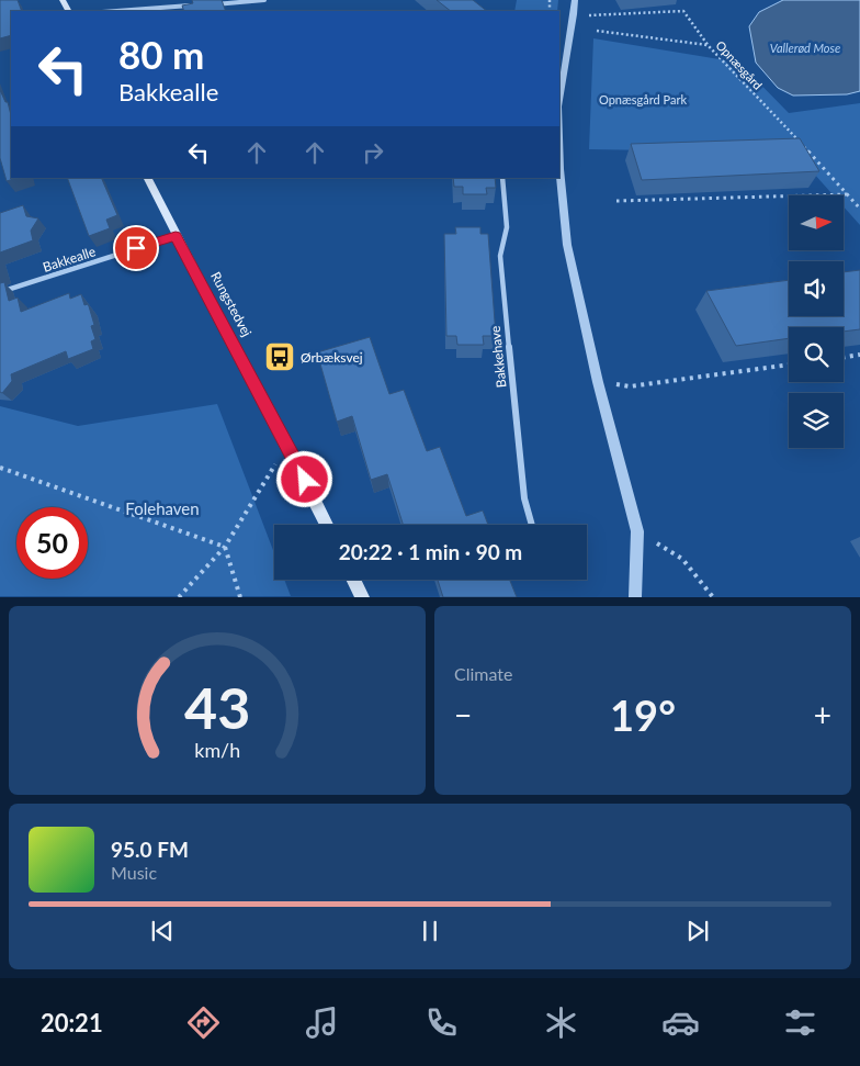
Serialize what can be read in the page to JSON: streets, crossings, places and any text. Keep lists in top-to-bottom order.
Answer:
{
  "streets": {
    "main road": ["Rungstedvej"],
    "street": ["Bakkealle", "Bakkehave"],
    "path": ["Opnæsgård"]
  },
  "crossings": [
    ["Bakkealle", "Rungstedvej"]
  ],
  "water": ["Vallerød Mose"],
  "parks": ["Opnæsgård Park", "Folehaven"],
  "places": {
    "bus stop": ["Ørbæksvej"]
  },
  "north": "right",
  "page": {
    "turn": ["80 m", "Bakkealle"],
    "limit": "50",
    "trip": "20:22 · 1 min · 90 m",
    "tile": "Climate",
    "heat": ["−", "19°", "+"],
    "song": ["95.0 FM", "Music"],
    "tabs": "20:21",
    "gauge": ["43", "km/h"]
  }
}
